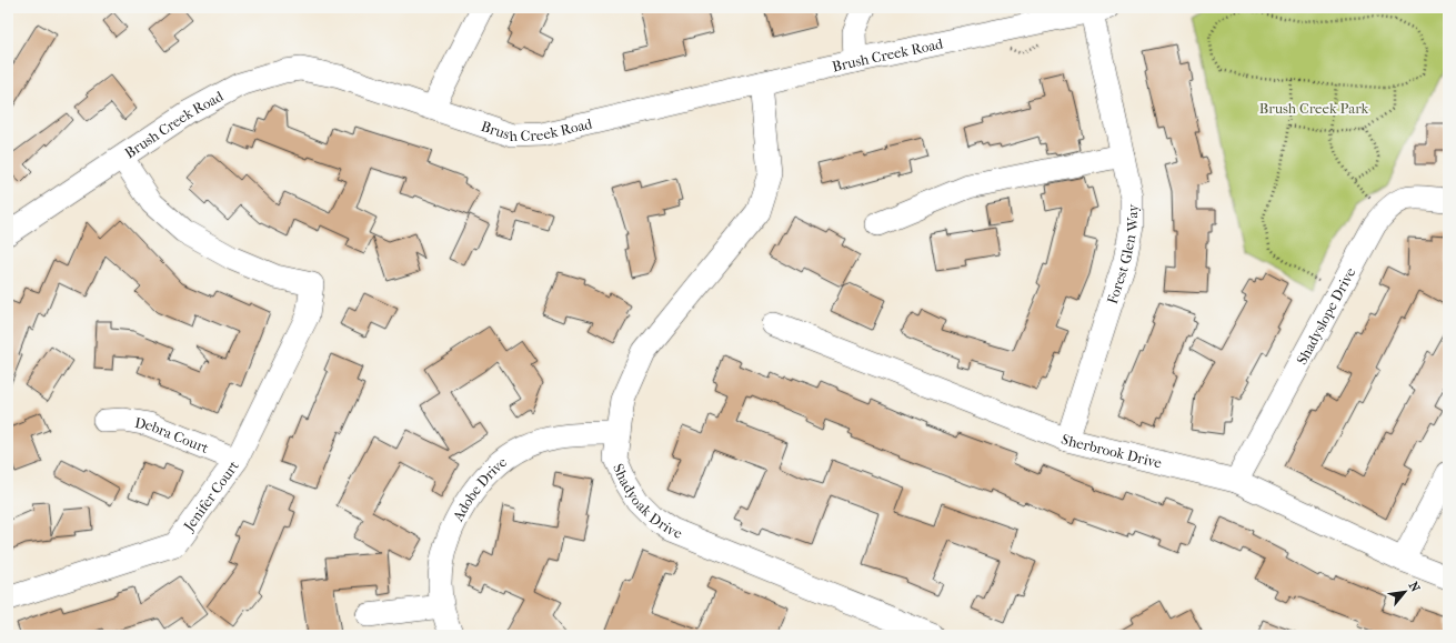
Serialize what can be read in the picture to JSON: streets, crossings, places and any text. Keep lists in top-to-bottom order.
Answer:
{
  "streets": {
    "street": [
      "Brush Creek Road",
      "Forest Glen Way",
      "Shadyslope Drive",
      "Debra Court",
      "Sherbrook Drive",
      "Adobe Drive",
      "Jenifer Court",
      "Shadyoak Drive"
    ]
  },
  "crossings": [
    ["Brush Creek Road", "Forest Glen Way"],
    ["Brush Creek Road", "Jenifer Court"],
    ["Brush Creek Road", "Shadyoak Drive"],
    ["Forest Glen Way", "Sherbrook Drive"],
    ["Shadyslope Drive", "Sherbrook Drive"],
    ["Debra Court", "Jenifer Court"],
    ["Adobe Drive", "Shadyoak Drive"]
  ],
  "parks": ["Brush Creek Park"],
  "north": "top right"
}
